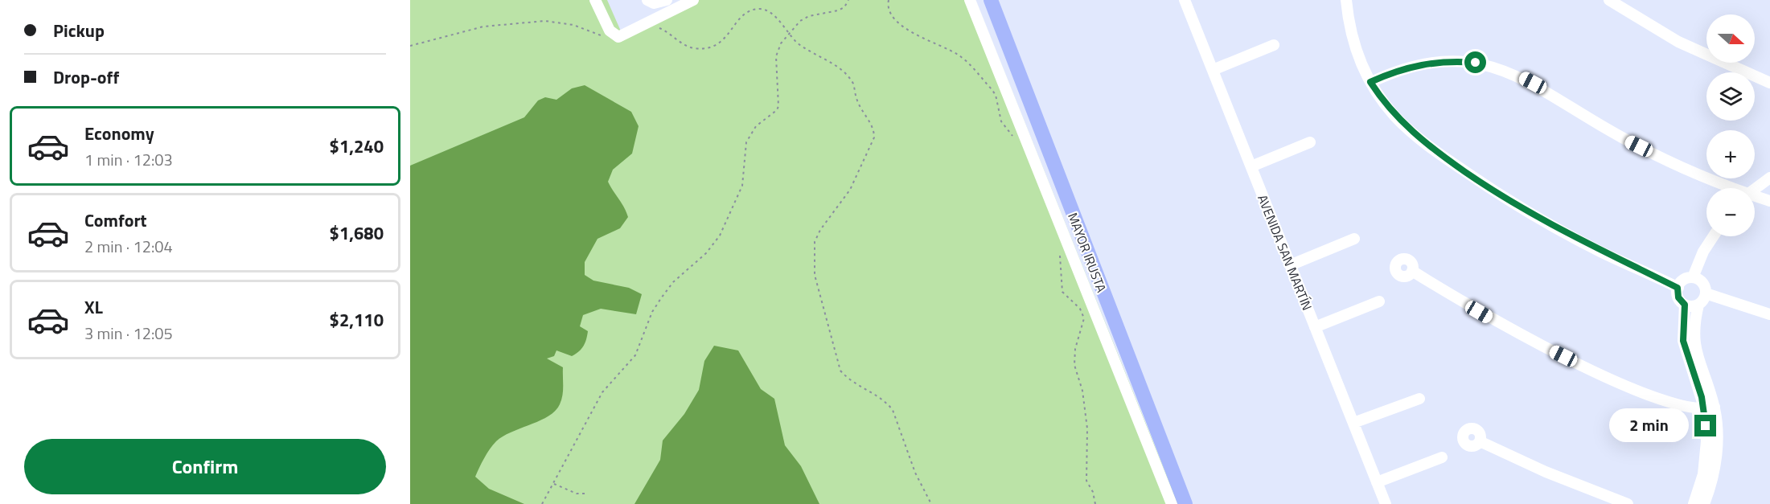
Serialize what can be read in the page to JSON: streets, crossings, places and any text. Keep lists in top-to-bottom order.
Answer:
{
  "streets": {
    "main road": ["MAYOR IRUSTA"],
    "street": ["AVENIDA SAN MARTÍN"]
  },
  "north": "right",
  "page": {
    "banner": ["Pickup", "Drop-off"],
    "map_buttons": ["+", "−"],
    "list": [
      {
        "name": "Economy",
        "note": "1 min · 12:03",
        "value": "$1,240"
      },
      {
        "name": "Comfort",
        "note": "2 min · 12:04",
        "value": "$1,680"
      },
      {
        "name": "XL",
        "note": "3 min · 12:05",
        "value": "$2,110"
      }
    ],
    "bubble": "2 min",
    "buttons": "Confirm"
  }
}
